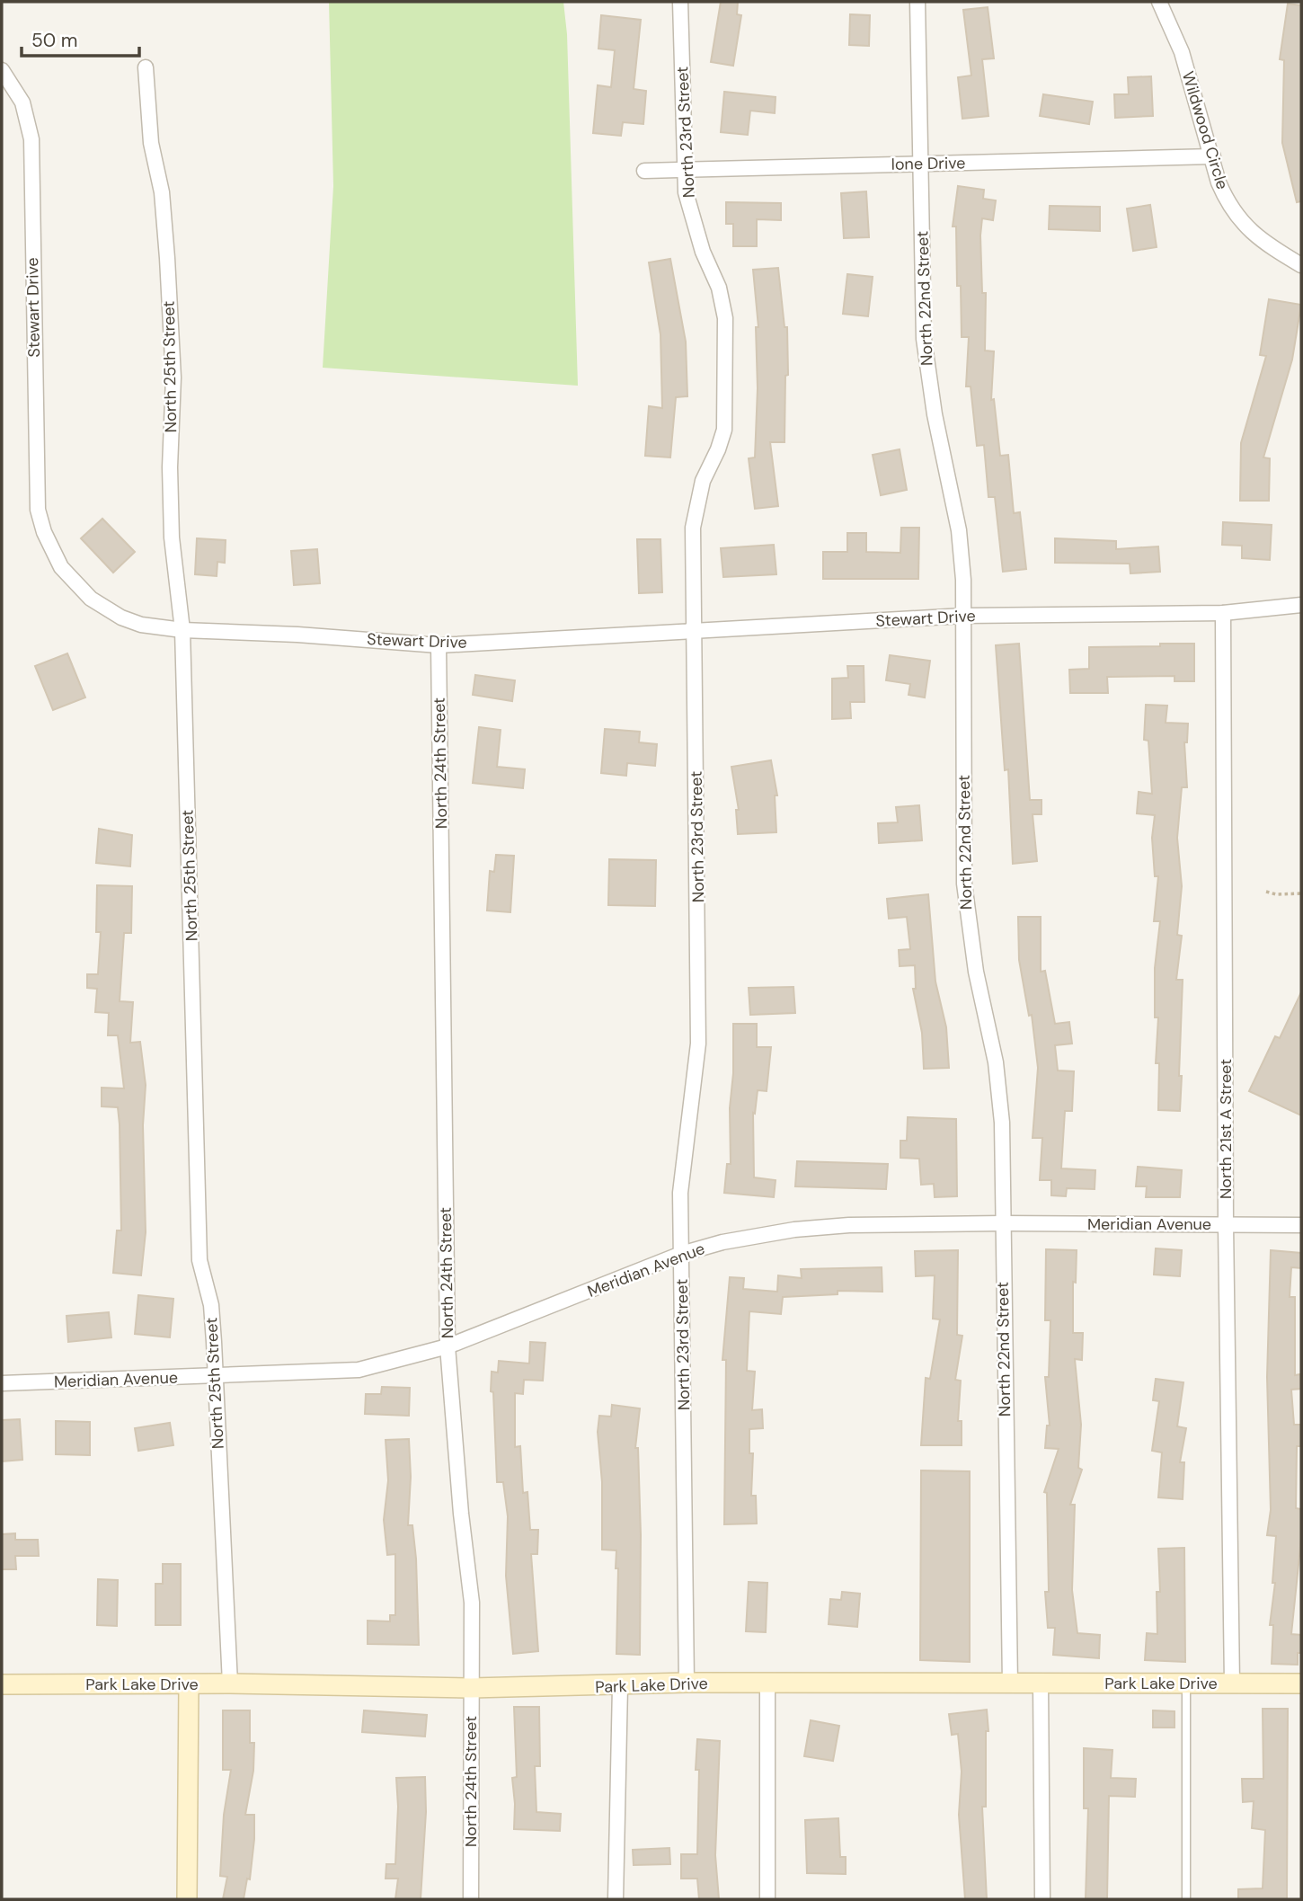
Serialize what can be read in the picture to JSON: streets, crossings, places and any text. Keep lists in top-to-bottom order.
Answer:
{
  "streets": {
    "street": [
      "Wildwood Circle",
      "North 23rd Street",
      "Ione Drive",
      "North 22nd Street",
      "Stewart Drive",
      "North 25th Street",
      "North 24th Street",
      "North 21st A Street",
      "Meridian Avenue",
      "Park Lake Drive"
    ]
  },
  "crossings": [
    ["Wildwood Circle", "Ione Drive"],
    ["North 23rd Street", "Ione Drive"],
    ["North 23rd Street", "Stewart Drive"],
    ["North 23rd Street", "Meridian Avenue"],
    ["North 23rd Street", "Park Lake Drive"],
    ["Ione Drive", "North 22nd Street"],
    ["North 22nd Street", "Stewart Drive"],
    ["North 22nd Street", "Meridian Avenue"],
    ["North 22nd Street", "Park Lake Drive"],
    ["Stewart Drive", "North 25th Street"],
    ["Stewart Drive", "North 24th Street"],
    ["Stewart Drive", "North 21st A Street"],
    ["North 25th Street", "Meridian Avenue"],
    ["North 25th Street", "Park Lake Drive"],
    ["North 24th Street", "Meridian Avenue"],
    ["North 24th Street", "Park Lake Drive"],
    ["North 21st A Street", "Meridian Avenue"],
    ["North 21st A Street", "Park Lake Drive"]
  ],
  "scale_bar": "50 m"
}
